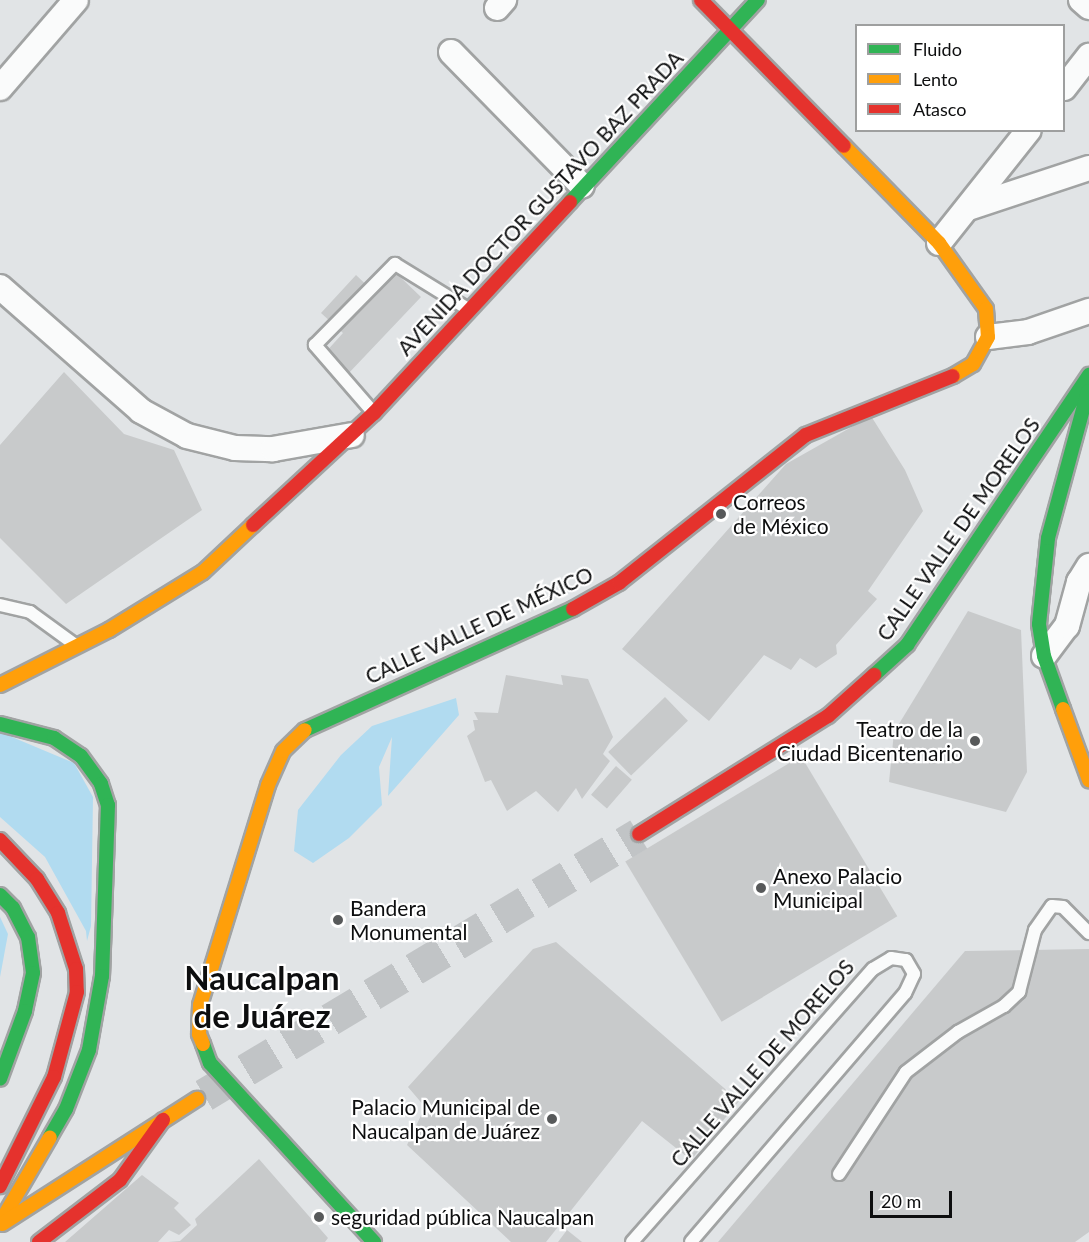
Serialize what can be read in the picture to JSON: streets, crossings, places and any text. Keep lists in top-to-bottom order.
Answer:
{
  "streets": {
    "main road": ["AVENIDA DOCTOR GUSTAVO BAZ PRADA", "CALLE VALLE DE MORELOS", "CALLE VALLE DE MÉXICO"]
  },
  "districts": ["Naucalpan de Juárez"],
  "places": [
    "Correos de México",
    "Teatro de la Ciudad Bicentenario",
    "Anexo Palacio Municipal",
    "Bandera Monumental",
    "Palacio Municipal de Naucalpan de Juárez",
    "seguridad pública Naucalpan"
  ],
  "legend": ["Fluido", "Lento", "Atasco"],
  "scale_bar": "20 m"
}
